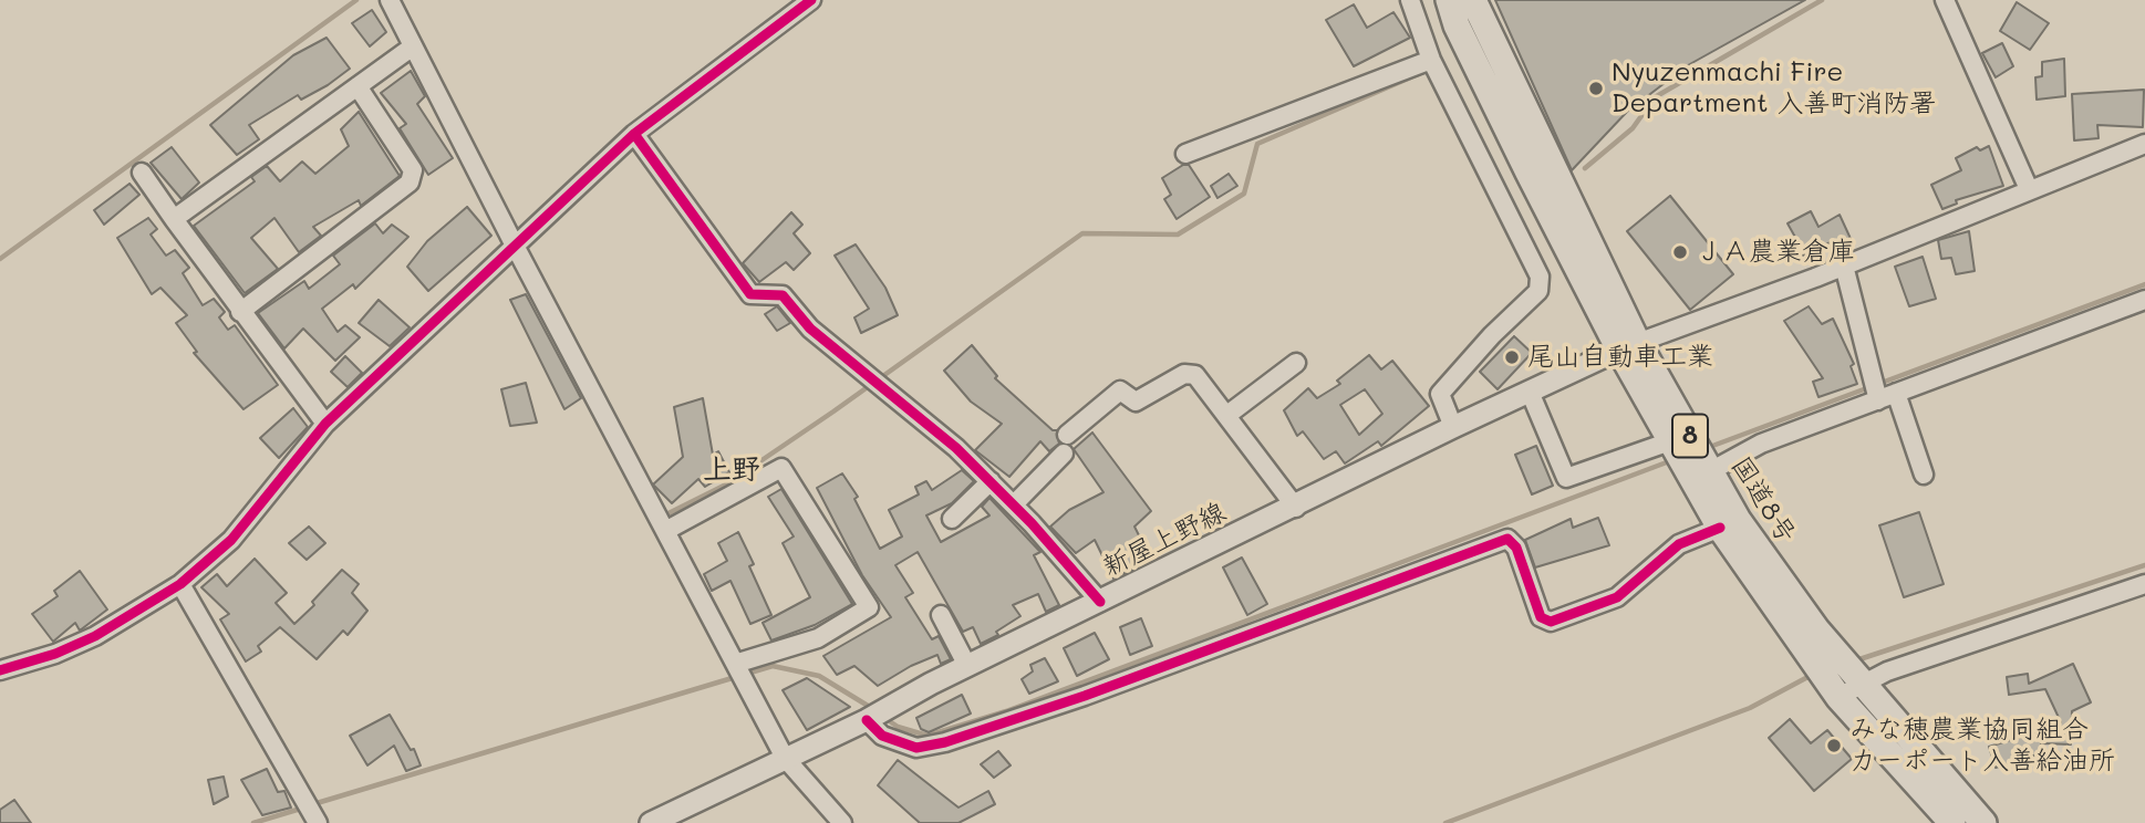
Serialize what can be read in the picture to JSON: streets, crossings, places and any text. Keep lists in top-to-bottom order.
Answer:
{
  "streets": {
    "highway": ["8", "国道8号"],
    "main road": ["新屋上野線"]
  },
  "crossings": [
    ["国道8号", "新屋上野線"]
  ],
  "districts": ["上野"],
  "places": [
    "Nyuzenmachi Fire Department 入善町消防署",
    "ＪＡ農業倉庫",
    "尾山自動車工業",
    "みな穂農業協同組合 カーポート入善給油所"
  ]
}
